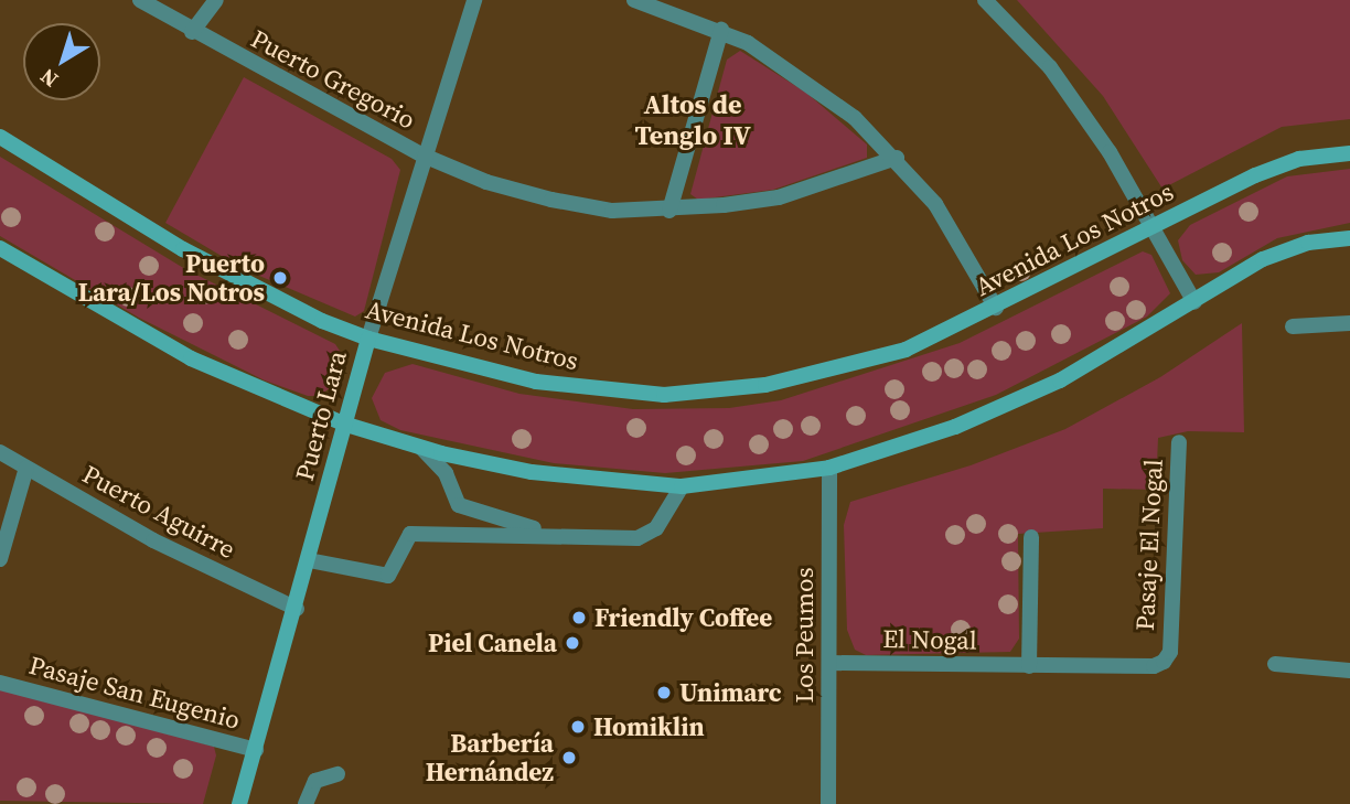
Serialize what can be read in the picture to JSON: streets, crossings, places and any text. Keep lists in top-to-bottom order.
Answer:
{
  "streets": {
    "main road": ["Avenida Los Notros", "Puerto Lara"],
    "street": [
      "Puerto Gregorio",
      "Puerto Aguirre",
      "Pasaje El Nogal",
      "Los Peumos",
      "El Nogal",
      "Pasaje San Eugenio"
    ]
  },
  "crossings": [
    ["Puerto Gregorio", "Puerto Lara"],
    ["Avenida Los Notros", "Puerto Lara"],
    ["Puerto Lara", "Puerto Aguirre"],
    ["Puerto Lara", "Pasaje San Eugenio"],
    ["Pasaje El Nogal", "El Nogal"],
    ["Los Peumos", "El Nogal"]
  ],
  "districts": ["Altos de Tenglo IV"],
  "places": [
    "Puerto Lara/Los Notros",
    "Friendly Coffee",
    "Piel Canela",
    "Unimarc",
    "Homiklin",
    "Barbería Hernández"
  ],
  "north": "bottom left"
}
